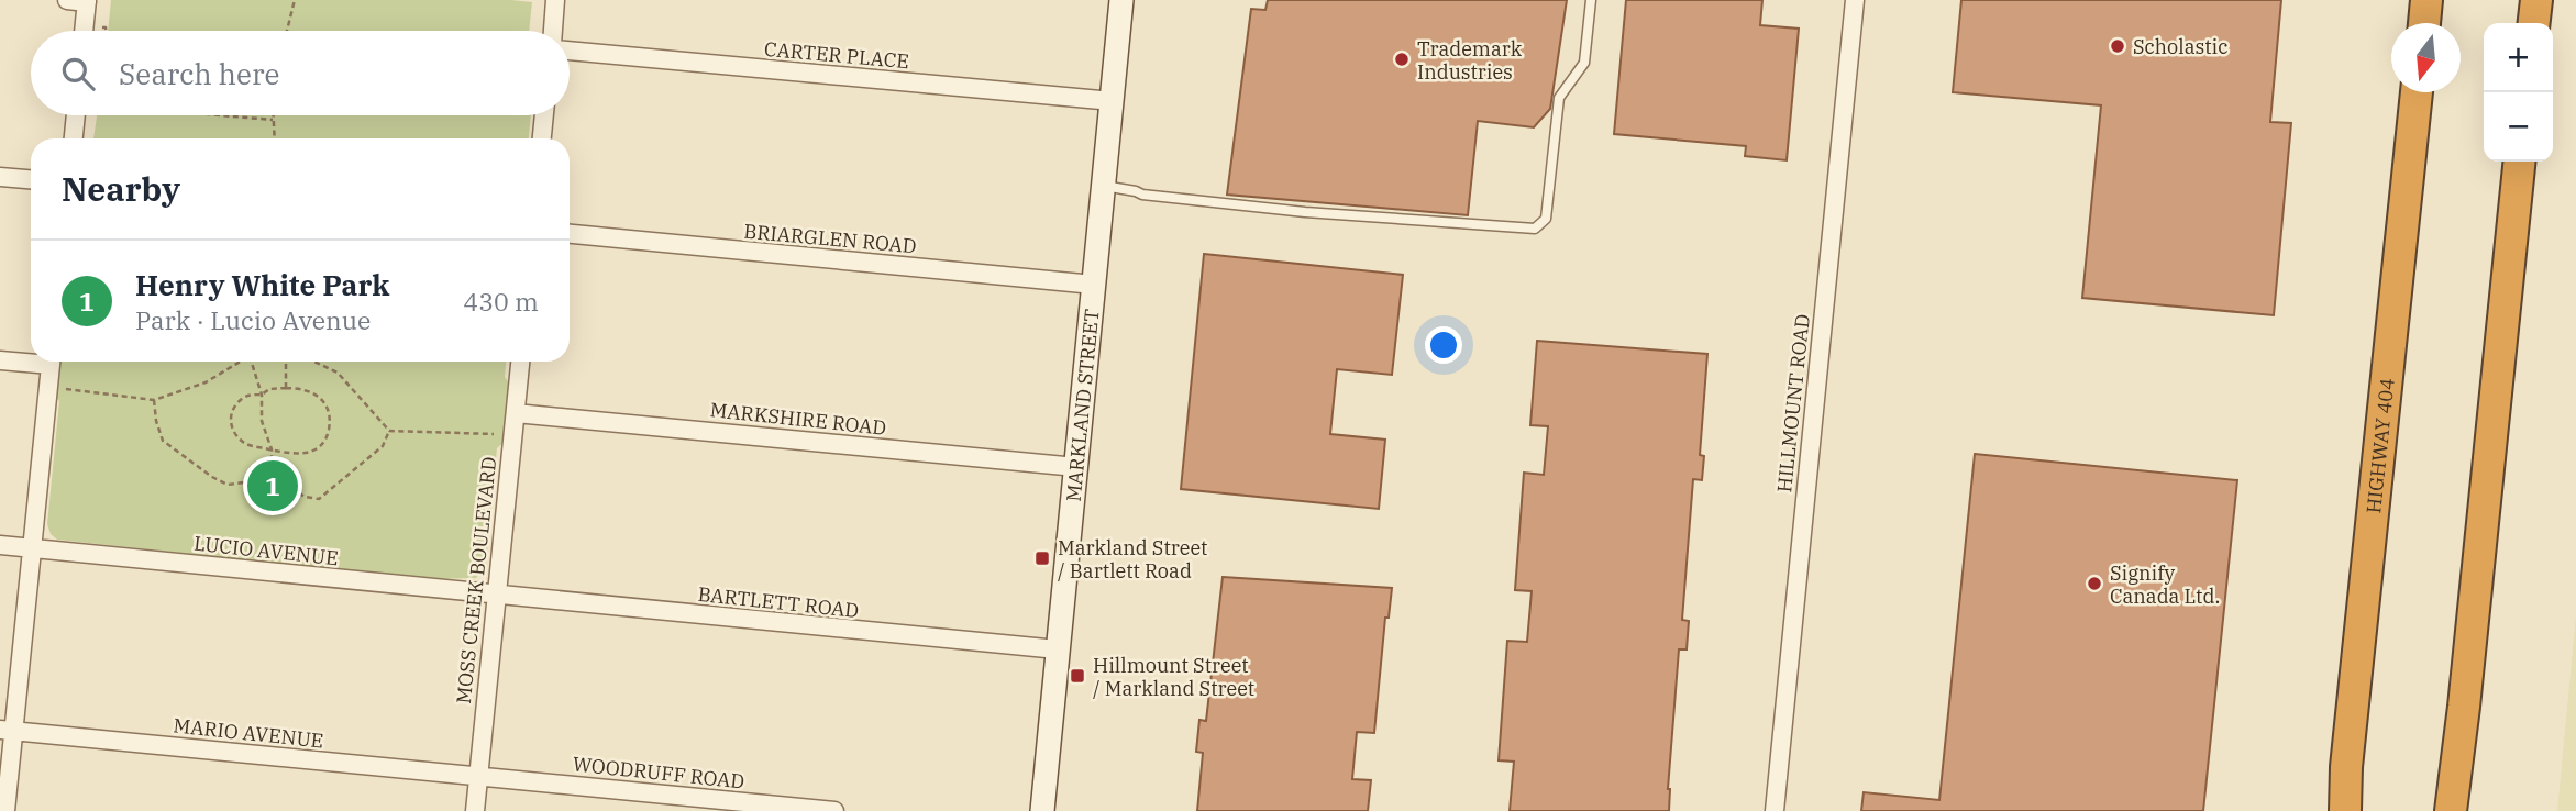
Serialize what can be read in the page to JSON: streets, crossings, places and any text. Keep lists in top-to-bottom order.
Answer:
{
  "streets": {
    "highway": ["HIGHWAY 404"],
    "street": [
      "CARTER PLACE",
      "BRIARGLEN ROAD",
      "HILLMOUNT ROAD",
      "MARKLAND STREET",
      "MARKSHIRE ROAD",
      "LUCIO AVENUE",
      "MOSS CREEK BOULEVARD",
      "BARTLETT ROAD",
      "MARIO AVENUE",
      "WOODRUFF ROAD"
    ]
  },
  "crossings": [
    ["CARTER PLACE", "MARKLAND STREET"],
    ["BRIARGLEN ROAD", "MARKLAND STREET"],
    ["MARKLAND STREET", "MARKSHIRE ROAD"],
    ["MARKLAND STREET", "BARTLETT ROAD"],
    ["MARKSHIRE ROAD", "MOSS CREEK BOULEVARD"],
    ["LUCIO AVENUE", "MOSS CREEK BOULEVARD"],
    ["LUCIO AVENUE", "BARTLETT ROAD"],
    ["MOSS CREEK BOULEVARD", "BARTLETT ROAD"],
    ["MOSS CREEK BOULEVARD", "MARIO AVENUE"],
    ["MOSS CREEK BOULEVARD", "WOODRUFF ROAD"],
    ["MARIO AVENUE", "WOODRUFF ROAD"]
  ],
  "places": {
    "other": ["Scholastic", "Trademark Industries", "Signify Canada Ltd."],
    "transit": ["Markland Street / Bartlett Road", "Hillmount Street / Markland Street"]
  },
  "north": "bottom",
  "page": {
    "map_buttons": ["+", "−"],
    "search": "Search here",
    "heading": "Nearby",
    "list": [
      {
        "mark": "1",
        "name": "Henry White Park",
        "note": "Park · Lucio Avenue",
        "value": "430 m"
      }
    ],
    "pins": "1"
  }
}
